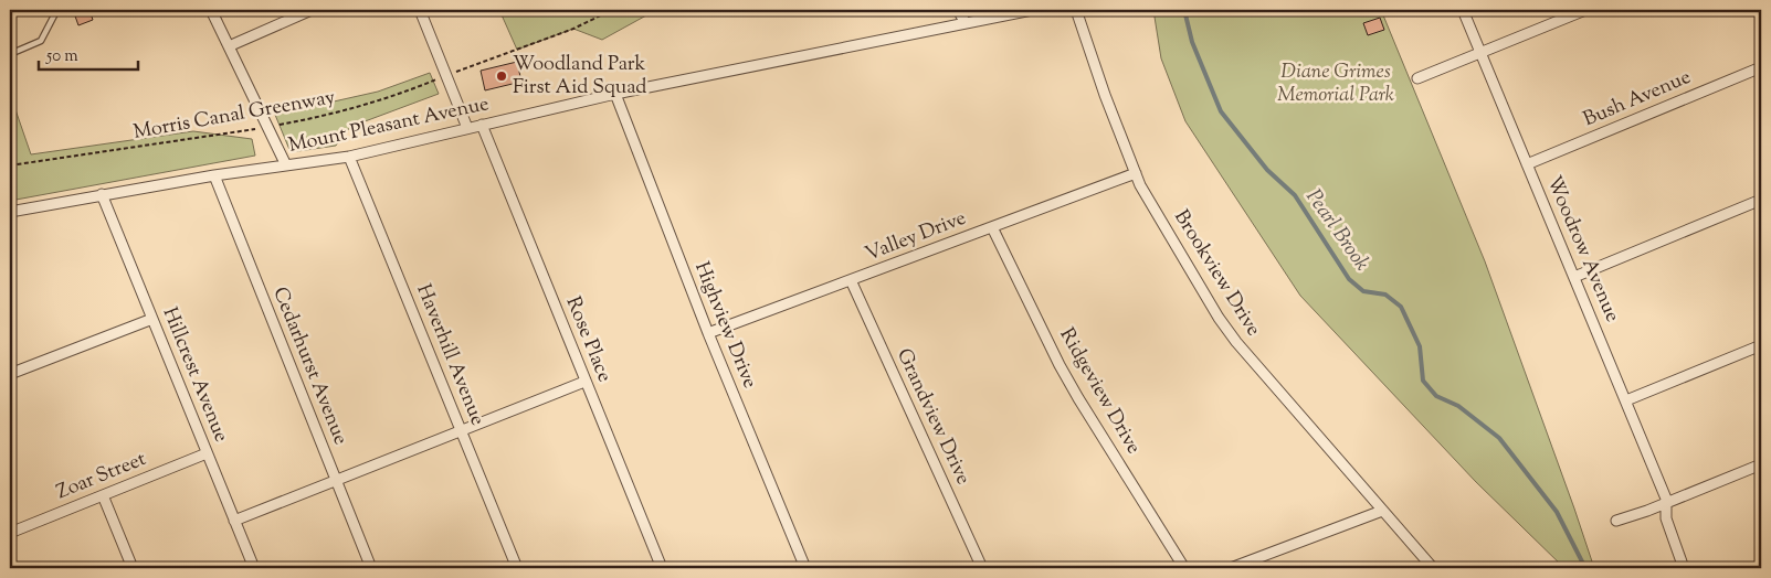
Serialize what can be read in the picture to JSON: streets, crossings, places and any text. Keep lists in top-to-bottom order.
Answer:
{
  "streets": {
    "street": [
      "Bush Avenue",
      "Mount Pleasant Avenue",
      "Valley Drive",
      "Woodrow Avenue",
      "Brookview Drive",
      "Highview Drive",
      "Rose Place",
      "Haverhill Avenue",
      "Cedarhurst Avenue",
      "Hillcrest Avenue",
      "Ridgeview Drive",
      "Grandview Drive",
      "Zoar Street"
    ],
    "path": ["Morris Canal Greenway"]
  },
  "crossings": [
    ["Bush Avenue", "Woodrow Avenue"],
    ["Mount Pleasant Avenue", "Highview Drive"],
    ["Mount Pleasant Avenue", "Rose Place"],
    ["Mount Pleasant Avenue", "Haverhill Avenue"],
    ["Mount Pleasant Avenue", "Cedarhurst Avenue"],
    ["Mount Pleasant Avenue", "Hillcrest Avenue"],
    ["Valley Drive", "Brookview Drive"],
    ["Valley Drive", "Highview Drive"],
    ["Valley Drive", "Ridgeview Drive"],
    ["Valley Drive", "Grandview Drive"],
    ["Hillcrest Avenue", "Zoar Street"]
  ],
  "water": ["Pearl Brook"],
  "parks": ["Diane Grimes Memorial Park"],
  "places": ["Woodland Park First Aid Squad"],
  "scale_bar": "50 m"
}
